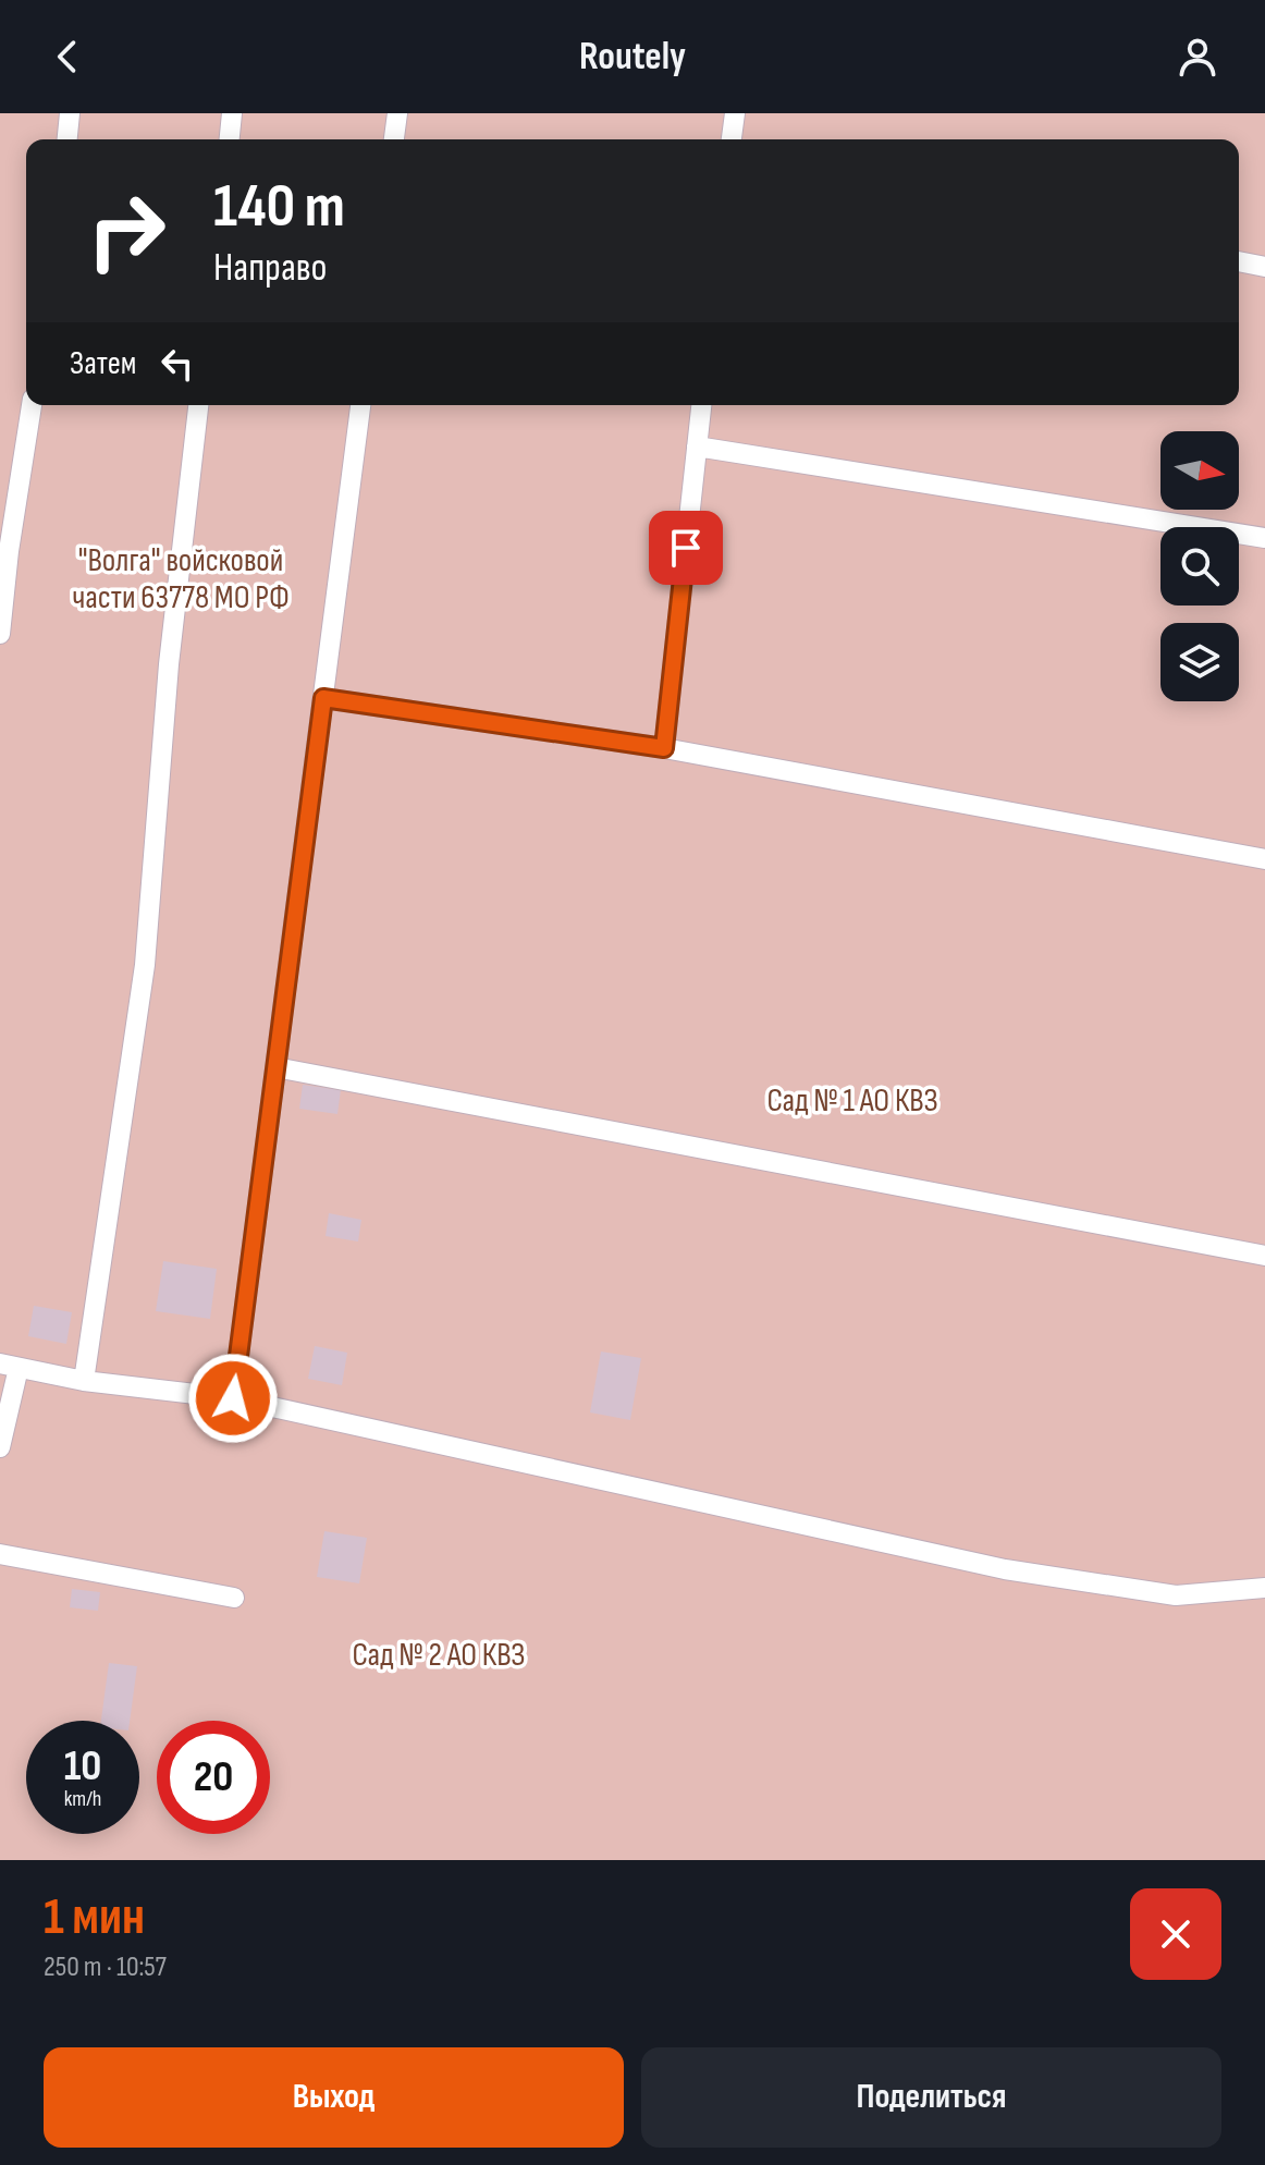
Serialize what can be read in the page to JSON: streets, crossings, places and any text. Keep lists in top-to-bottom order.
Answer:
{
  "parks": ["\"Волга\" войсковой части 63778 МО РФ", "Сад № 1 АО КВЗ", "Сад № 2 АО КВЗ"],
  "north": "right",
  "page": {
    "header": "Routely",
    "turn": ["140 m", "Направо"],
    "then": "Затем",
    "speed": "10 km/h",
    "limit": "20",
    "heading": ["1 мин", "250 m · 10:57"],
    "buttons": ["Выход", "Поделиться"]
  }
}
